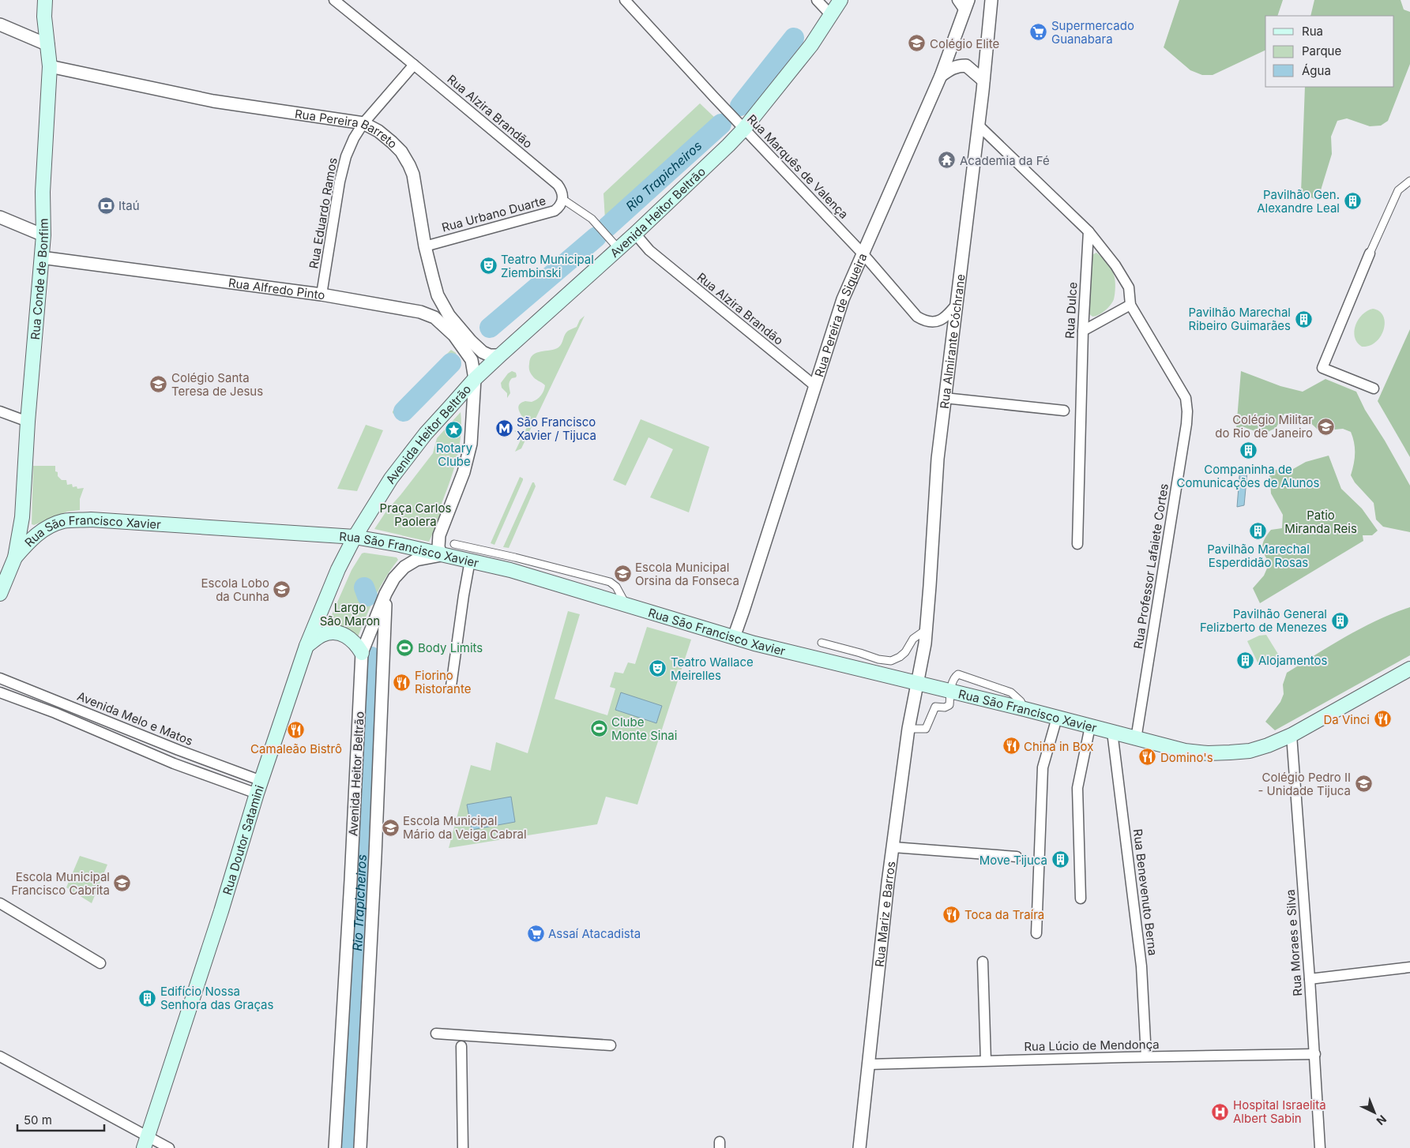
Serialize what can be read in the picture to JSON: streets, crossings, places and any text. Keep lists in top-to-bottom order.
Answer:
{
  "streets": {
    "main road": [
      "Avenida Heitor Beltrão",
      "Rua Conde de Bonfim",
      "Rua São Francisco Xavier",
      "Rua Doutor Satamini"
    ],
    "street": [
      "Rua Alzira Brandão",
      "Rua Pereira Barreto",
      "Rua Marquês de Valença",
      "Rua Eduardo Ramos",
      "Rua Urbano Duarte",
      "Rua Alfredo Pinto",
      "Rua Dulce",
      "Rua Pereira de Siqueira",
      "Rua Almirante Cóchrane",
      "Rua Professor Lafaiete Cortes",
      "Avenida Melo e Matos",
      "Rua Benevenuto Berna",
      "Rua Mariz e Barros",
      "Rua Moraes e Silva",
      "Rua Lúcio de Mendonça"
    ]
  },
  "crossings": [
    ["Rua Alzira Brandão", "Avenida Heitor Beltrão"],
    ["Rua Alzira Brandão", "Rua Eduardo Ramos"],
    ["Rua Alzira Brandão", "Rua Urbano Duarte"],
    ["Rua Alzira Brandão", "Rua Pereira de Siqueira"],
    ["Rua Pereira Barreto", "Avenida Heitor Beltrão"],
    ["Rua Pereira Barreto", "Rua Eduardo Ramos"],
    ["Rua Pereira Barreto", "Rua Urbano Duarte"],
    ["Rua Pereira Barreto", "Rua Conde de Bonfim"],
    ["Rua Marquês de Valença", "Avenida Heitor Beltrão"],
    ["Rua Marquês de Valença", "Rua Pereira de Siqueira"],
    ["Rua Marquês de Valença", "Rua Almirante Cóchrane"],
    ["Avenida Heitor Beltrão", "Rua Alfredo Pinto"],
    ["Avenida Heitor Beltrão", "Rua São Francisco Xavier"],
    ["Avenida Heitor Beltrão", "Rua Doutor Satamini"],
    ["Rua Eduardo Ramos", "Rua Alfredo Pinto"],
    ["Rua Conde de Bonfim", "Rua Alfredo Pinto"],
    ["Rua Conde de Bonfim", "Rua São Francisco Xavier"],
    ["Rua Alfredo Pinto", "Rua São Francisco Xavier"],
    ["Rua Pereira de Siqueira", "Rua São Francisco Xavier"],
    ["Rua Almirante Cóchrane", "Rua São Francisco Xavier"],
    ["Rua Almirante Cóchrane", "Rua Mariz e Barros"],
    ["Rua São Francisco Xavier", "Rua Professor Lafaiete Cortes"],
    ["Rua São Francisco Xavier", "Rua Doutor Satamini"],
    ["Rua São Francisco Xavier", "Rua Benevenuto Berna"],
    ["Rua São Francisco Xavier", "Rua Mariz e Barros"],
    ["Rua São Francisco Xavier", "Rua Moraes e Silva"],
    ["Avenida Melo e Matos", "Rua Doutor Satamini"],
    ["Rua Benevenuto Berna", "Rua Lúcio de Mendonça"],
    ["Rua Mariz e Barros", "Rua Lúcio de Mendonça"],
    ["Rua Moraes e Silva", "Rua Lúcio de Mendonça"]
  ],
  "water": ["Rio Trapicheiros"],
  "parks": ["Praça Carlos Paolera", "Patio Miranda Reis", "Largo São Maron"],
  "places": {
    "supermarket": ["Supermercado Guanabara", "Assaí Atacadista"],
    "school or university": [
      "Colégio Elite",
      "Colégio Santa Teresa de Jesus",
      "Colégio Militar do Rio de Janeiro",
      "Escola Municipal Orsina da Fonseca",
      "Escola Lobo da Cunha",
      "Colégio Pedro II - Unidade Tijuca",
      "Escola Municipal Mário da Veiga Cabral",
      "Escola Municipal Francisco Cabrita"
    ],
    "temple": ["Academia da Fé"],
    "building": [
      "Pavilhão Gen. Alexandre Leal",
      "Pavilhão Marechal Ribeiro Guimarães",
      "Companinha de Comunicações de Alunos",
      "Pavilhão Marechal Esperdidão Rosas",
      "Pavilhão General Felizberto de Menezes",
      "Alojamentos",
      "Move Tijuca",
      "Edifício Nossa Senhora das Graças"
    ],
    "bank": ["Itaú"],
    "theatre": ["Teatro Municipal Ziembinski", "Teatro Wallace Meirelles"],
    "metro station": ["São Francisco Xavier / Tijuca"],
    "place": ["Rotary Clube"],
    "sports": ["Body Limits", "Clube Monte Sinai"],
    "restaurant": [
      "Fiorino Ristorante",
      "Da Vinci",
      "Camaleão Bistrô",
      "China in Box",
      "Domino's",
      "Toca da Traíra"
    ],
    "hospital": ["Hospital Israelita Albert Sabin"]
  },
  "legend": ["Rua", "Parque", "Água"],
  "scale_bar": "50 m",
  "north": "bottom right"
}
